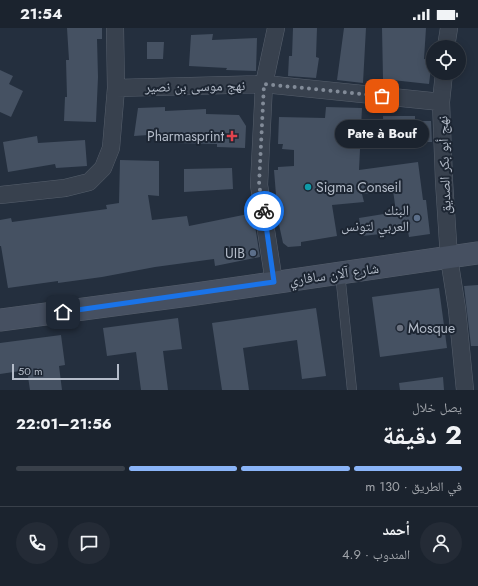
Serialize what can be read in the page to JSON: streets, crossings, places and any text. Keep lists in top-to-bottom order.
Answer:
{
  "streets": {
    "street": ["نهج موسى بن نصير", "نهج أبو بكر الصديق", "شارع آلان سافاري"]
  },
  "crossings": [
    ["نهج موسى بن نصير", "نهج أبو بكر الصديق"],
    ["نهج أبو بكر الصديق", "شارع آلان سافاري"]
  ],
  "places": {
    "other": [
      "Pate à Bouf",
      "Sigma Conseil",
      "البنك العربي لتونس",
      "UIB",
      "Mosque"
    ],
    "health": ["Pharmasprint"]
  },
  "scale_bar": "50 m",
  "page": {
    "status": "21:54",
    "bubble": "Pate à Bouf",
    "scale": "50 m",
    "heading": ["2 دقيقة", "يصل خلال", "21:56–22:01"],
    "panel": ["أحمد", "المندوب · 4.9"],
    "bar": "في الطريق · 130 m"
  }
}
